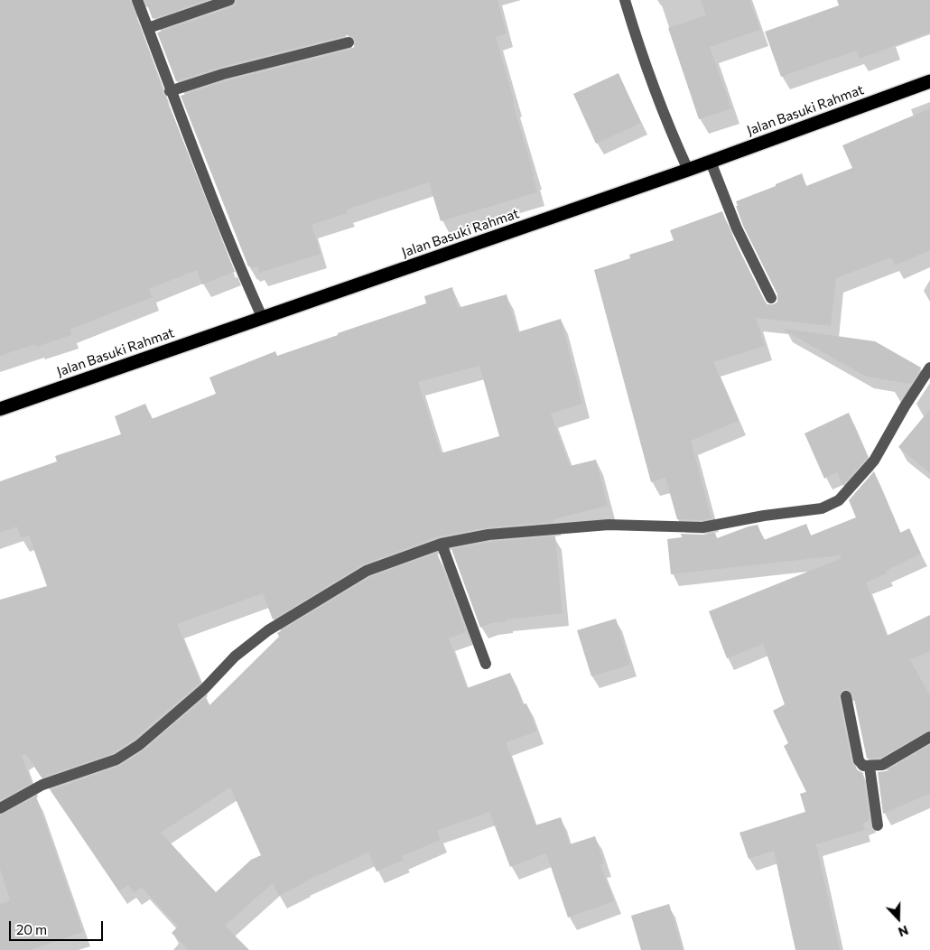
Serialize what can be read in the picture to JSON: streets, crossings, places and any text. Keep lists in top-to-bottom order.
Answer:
{
  "streets": {
    "highway": ["Jalan Basuki Rahmat"]
  },
  "scale_bar": "20 m",
  "north": "bottom"
}
